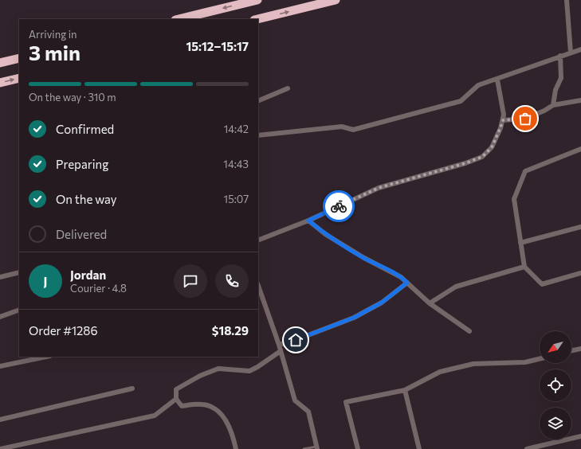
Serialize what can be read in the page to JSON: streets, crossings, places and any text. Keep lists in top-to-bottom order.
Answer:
{
  "north": "bottom left",
  "page": {
    "heading": ["3 min", "Arriving in", "15:12–15:17"],
    "panel": [
      "Jordan",
      "Courier · 4.8",
      "Order #1286",
      "$18.29"
    ],
    "bar": "On the way · 310 m",
    "list": [
      ["Confirmed", "14:42"],
      ["Preparing", "14:43"],
      ["On the way", "15:07"],
      "Delivered"
    ],
    "round": "J"
  }
}
